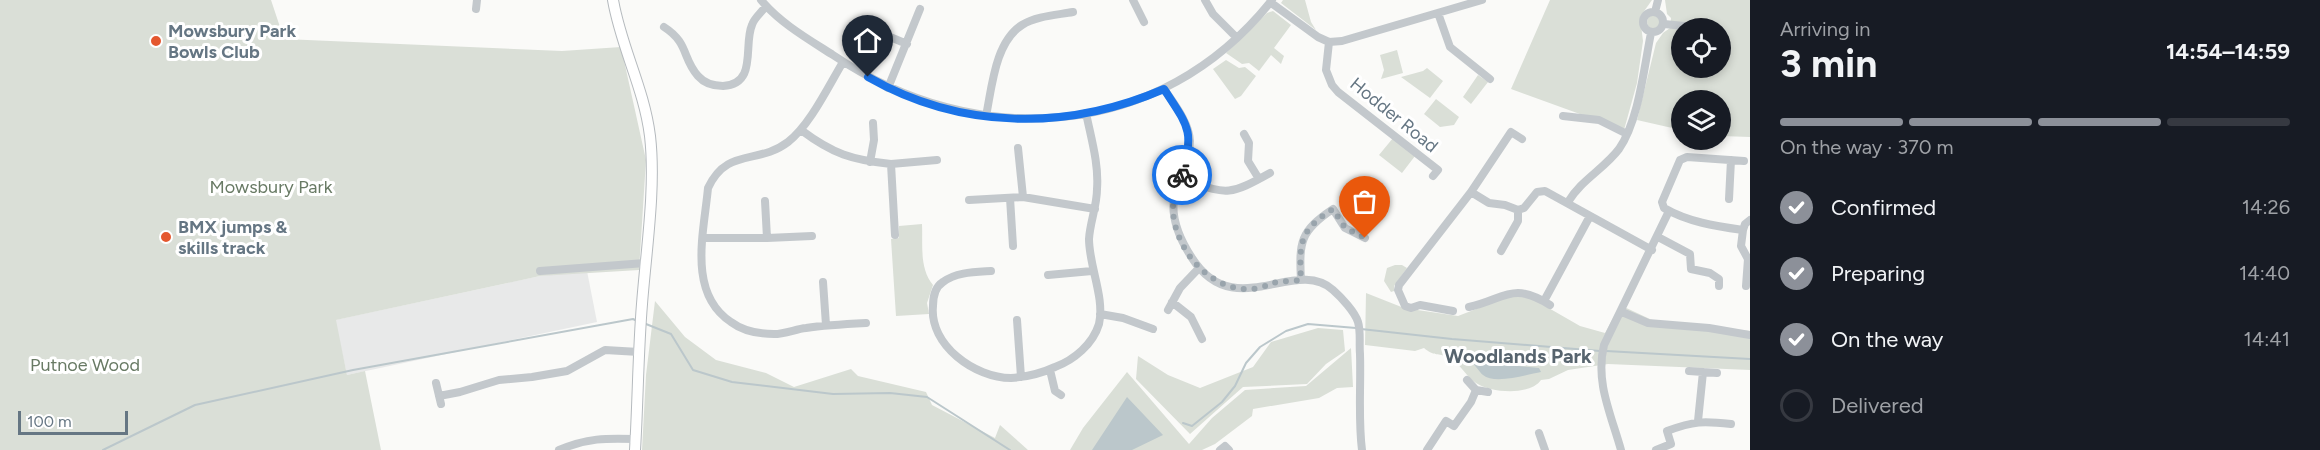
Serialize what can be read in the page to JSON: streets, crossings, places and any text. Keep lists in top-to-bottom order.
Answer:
{
  "streets": {
    "street": ["Hodder Road"]
  },
  "districts": ["Woodlands Park"],
  "parks": ["Mowsbury Park", "Putnoe Wood"],
  "places": ["Mowsbury Park Bowls Club", "BMX jumps & skills track"],
  "scale_bar": "100 m",
  "page": {
    "heading": ["3 min", "Arriving in", "14:54–14:59"],
    "bar": "On the way · 370 m",
    "list": [
      ["Confirmed", "14:26"],
      ["Preparing", "14:40"],
      ["On the way", "14:41"],
      "Delivered"
    ],
    "scale": "100 m"
  }
}
